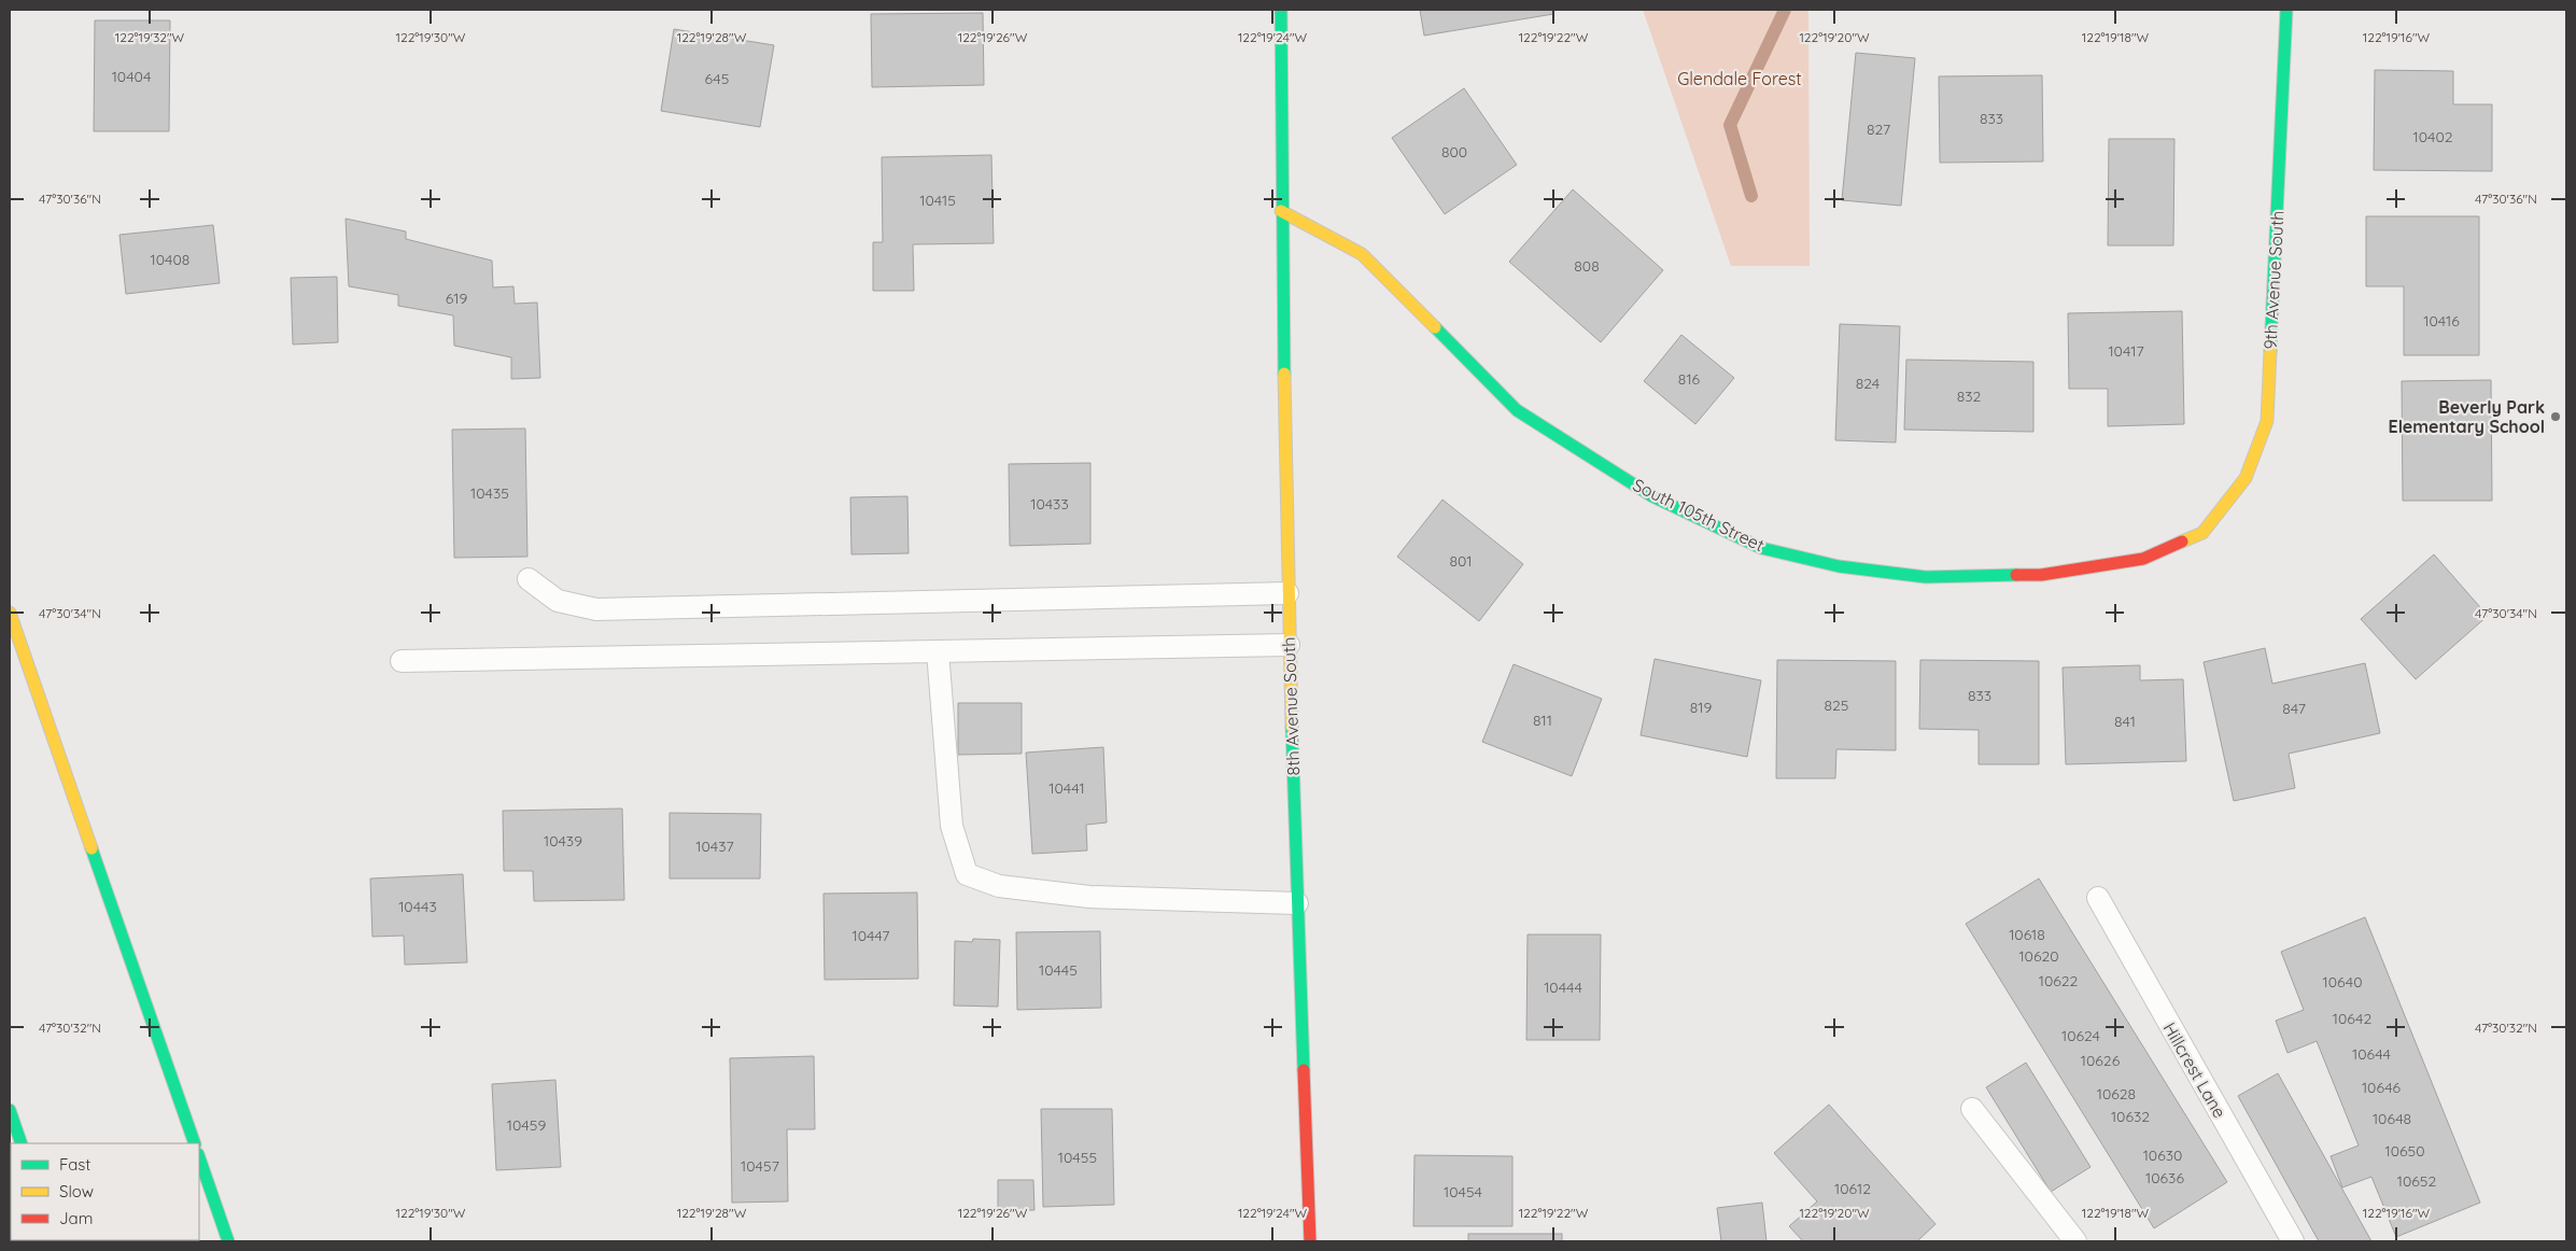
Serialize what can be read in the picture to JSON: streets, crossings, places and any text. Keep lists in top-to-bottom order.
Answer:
{
  "streets": {
    "main road": ["9th Avenue South", "South 105th Street", "8th Avenue South"],
    "lane": ["Hillcrest Lane"]
  },
  "crossings": [
    ["9th Avenue South", "South 105th Street"],
    ["South 105th Street", "8th Avenue South"]
  ],
  "parks": ["Glendale Forest"],
  "places": ["Beverly Park Elementary School"],
  "house_numbers": [
    "10404",
    "645",
    "833",
    "827",
    "10402",
    "800",
    "10415",
    "10408",
    "808",
    "619",
    "10416",
    "10417",
    "816",
    "824",
    "832",
    "10435",
    "10433",
    "801",
    "833",
    "825",
    "819",
    "847",
    "811",
    "841",
    "10441",
    "10439",
    "10437",
    "10443",
    "10618",
    "10447",
    "10620",
    "10445",
    "10622",
    "10640",
    "10444",
    "10642",
    "10624",
    "10644",
    "10626",
    "10646",
    "10628",
    "10632",
    "10648",
    "10459",
    "10650",
    "10630",
    "10455",
    "10457",
    "10636",
    "10652",
    "10612",
    "10454"
  ],
  "legend": ["Fast", "Slow", "Jam"],
  "coordinates": [
    "122°19'32\"W",
    "122°19'30\"W",
    "122°19'28\"W",
    "122°19'26\"W",
    "122°19'24\"W",
    "122°19'22\"W",
    "122°19'20\"W",
    "122°19'18\"W",
    "122°19'16\"W",
    "47°30'36\"N",
    "47°30'34\"N",
    "47°30'32\"N"
  ]
}
